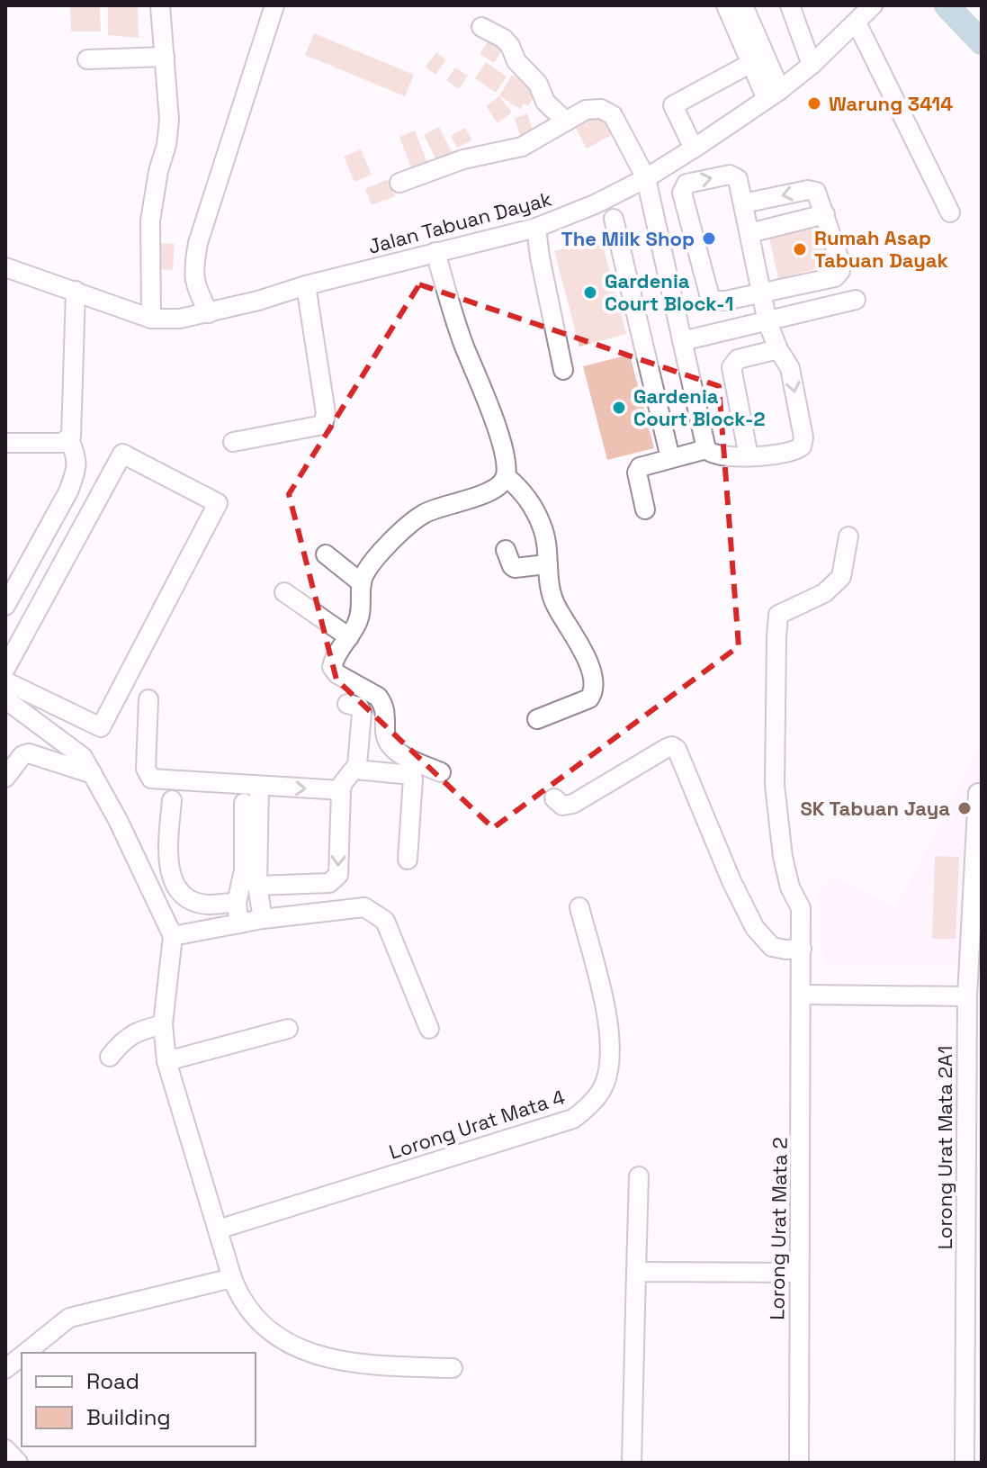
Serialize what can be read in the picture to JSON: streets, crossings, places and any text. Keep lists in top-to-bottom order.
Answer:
{
  "streets": {
    "street": [
      "Jalan Tabuan Dayak",
      "Lorong Urat Mata 4",
      "Lorong Urat Mata 2A1",
      "Lorong Urat Mata 2"
    ]
  },
  "places": [
    "Warung 3414",
    "The Milk Shop",
    "Rumah Asap Tabuan Dayak",
    "Gardenia Court Block-1",
    "Gardenia Court Block-2",
    "SK Tabuan Jaya"
  ],
  "legend": ["Road", "Building"]
}
